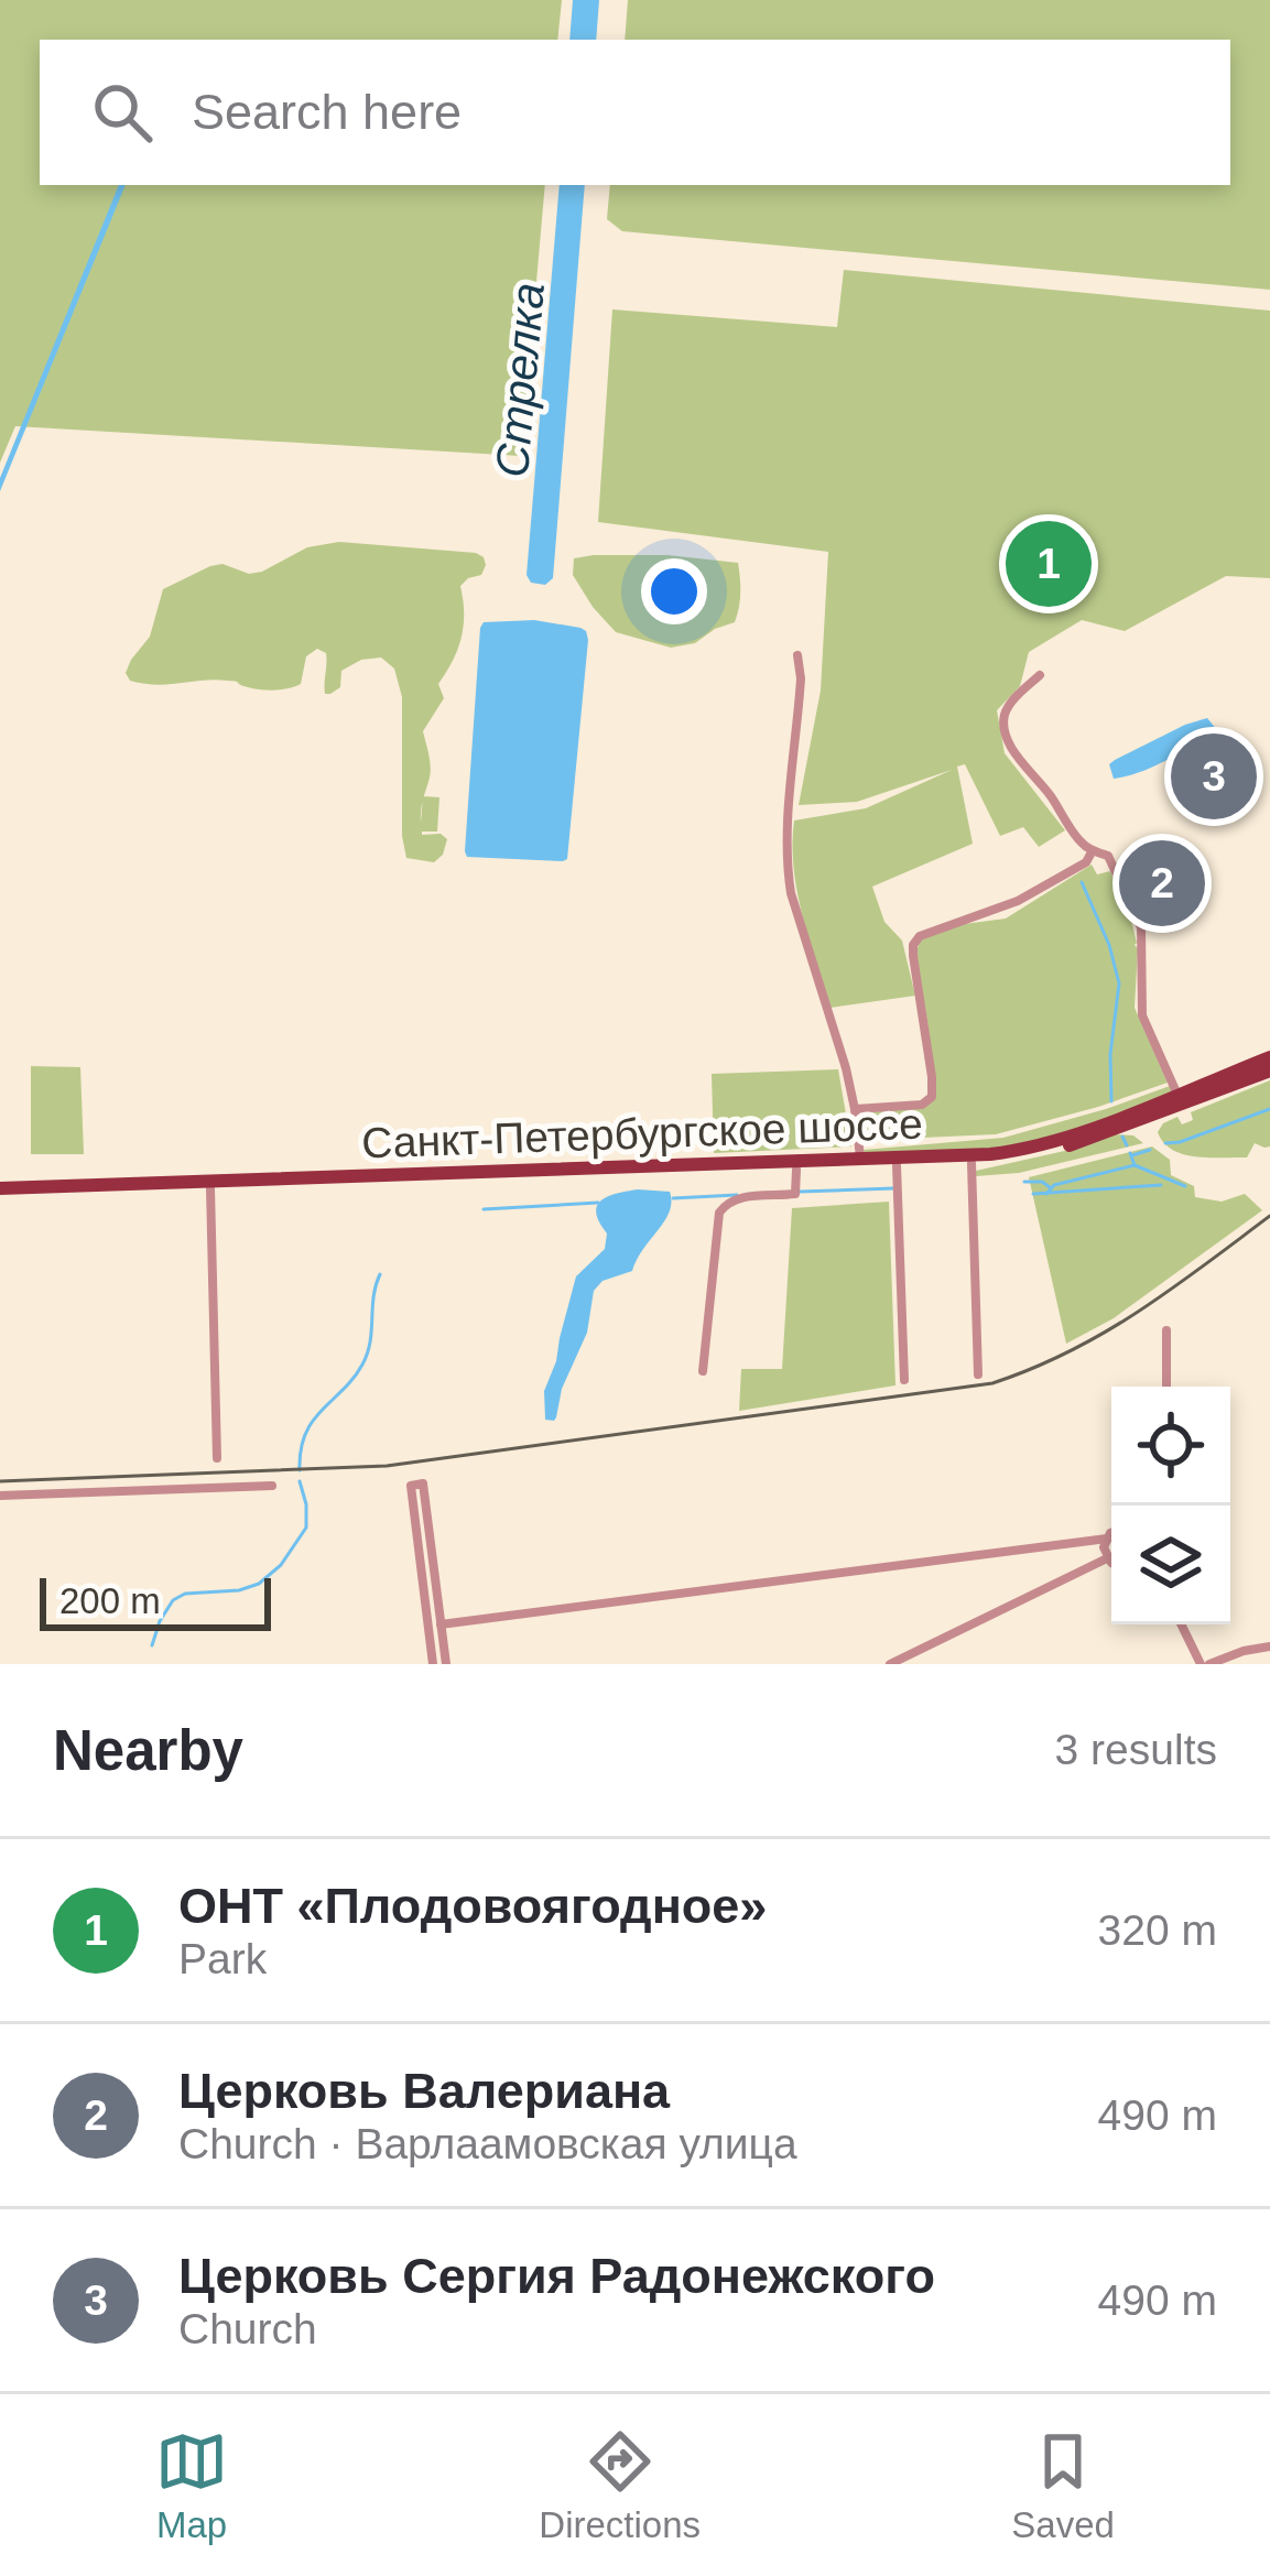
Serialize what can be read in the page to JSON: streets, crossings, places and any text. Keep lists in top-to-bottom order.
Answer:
{
  "streets": {
    "main road": ["Санкт-Петербургское шоссе"]
  },
  "water": ["Стрелка"],
  "scale_bar": "200 m",
  "page": {
    "search": "Search here",
    "pins": ["1", "3", "2"],
    "scale": "200 m",
    "heading": ["Nearby", "3 results"],
    "list": [
      {
        "mark": "1",
        "name": "ОНТ «Плодовоягодное»",
        "note": "Park",
        "value": "320 m"
      },
      {
        "mark": "2",
        "name": "Церковь Валериана",
        "note": "Church · Варлаамовская улица",
        "value": "490 m"
      },
      {
        "mark": "3",
        "name": "Церковь Сергия Радонежского",
        "note": "Church",
        "value": "490 m"
      }
    ],
    "nav": ["Map", "Directions", "Saved"]
  }
}
